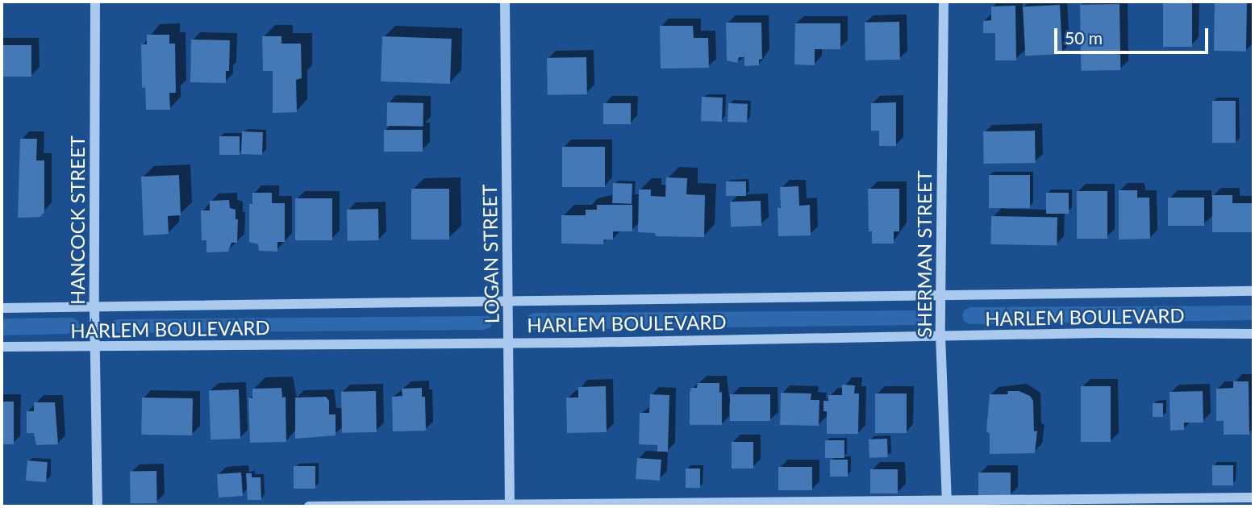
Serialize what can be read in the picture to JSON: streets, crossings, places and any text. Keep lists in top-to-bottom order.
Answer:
{
  "streets": {
    "street": [
      "HANCOCK STREET",
      "LOGAN STREET",
      "SHERMAN STREET",
      "HARLEM BOULEVARD"
    ]
  },
  "crossings": [
    ["HANCOCK STREET", "HARLEM BOULEVARD"],
    ["LOGAN STREET", "HARLEM BOULEVARD"],
    ["SHERMAN STREET", "HARLEM BOULEVARD"]
  ],
  "scale_bar": "50 m"
}
